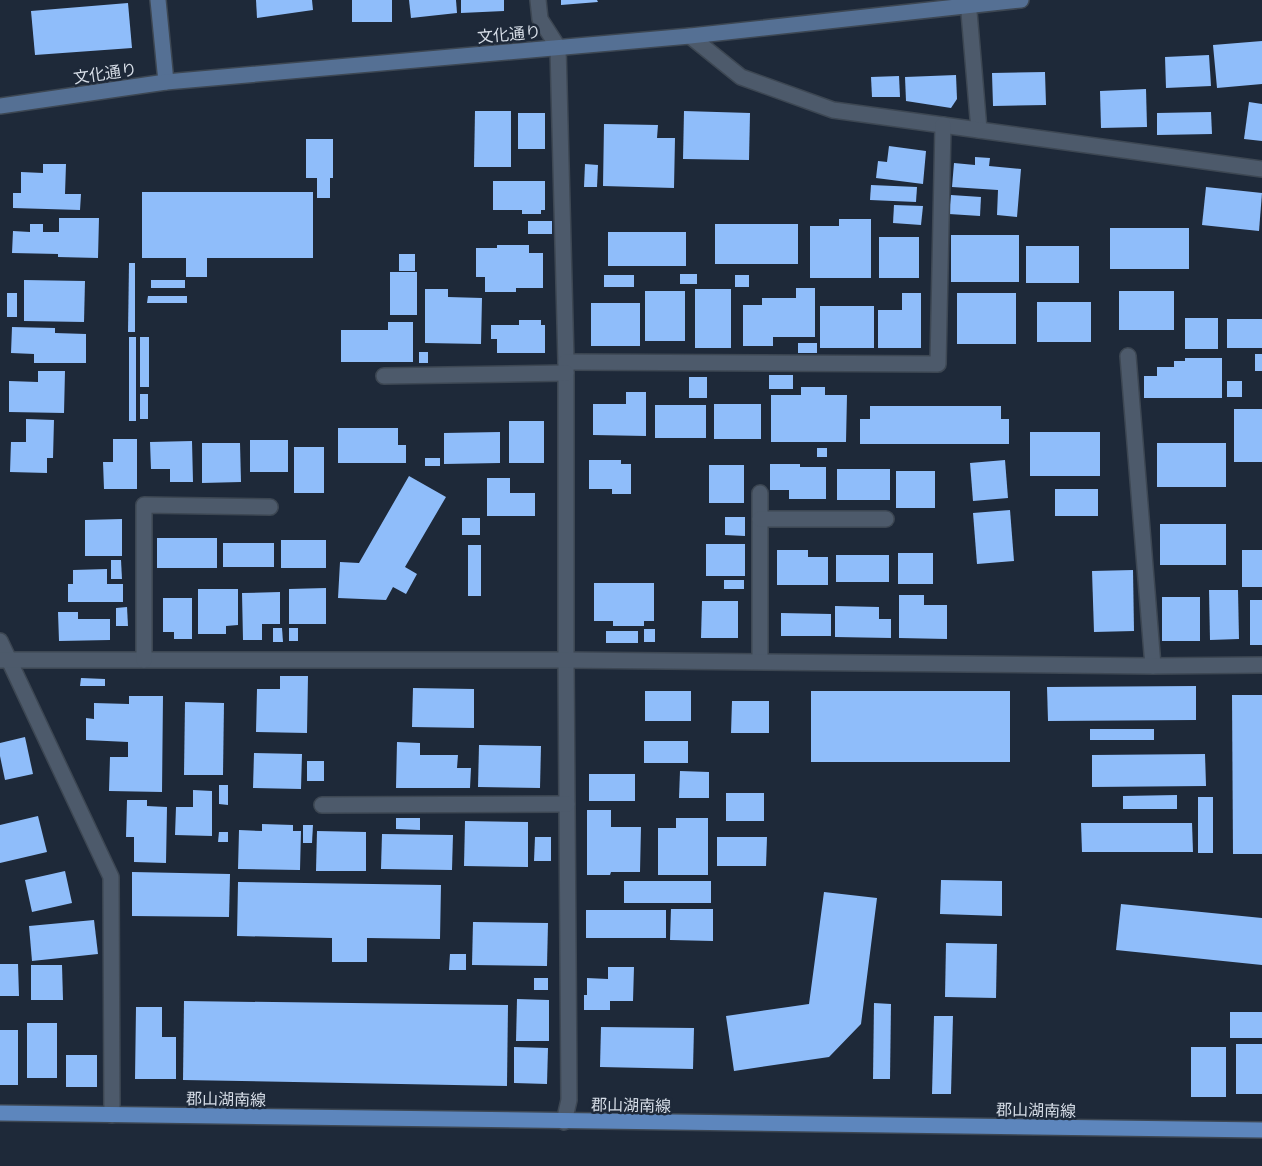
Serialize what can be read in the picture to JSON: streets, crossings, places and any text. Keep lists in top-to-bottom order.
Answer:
{
  "streets": {
    "main road": ["郡山湖南線"],
    "street": ["文化通り"]
  }
}
